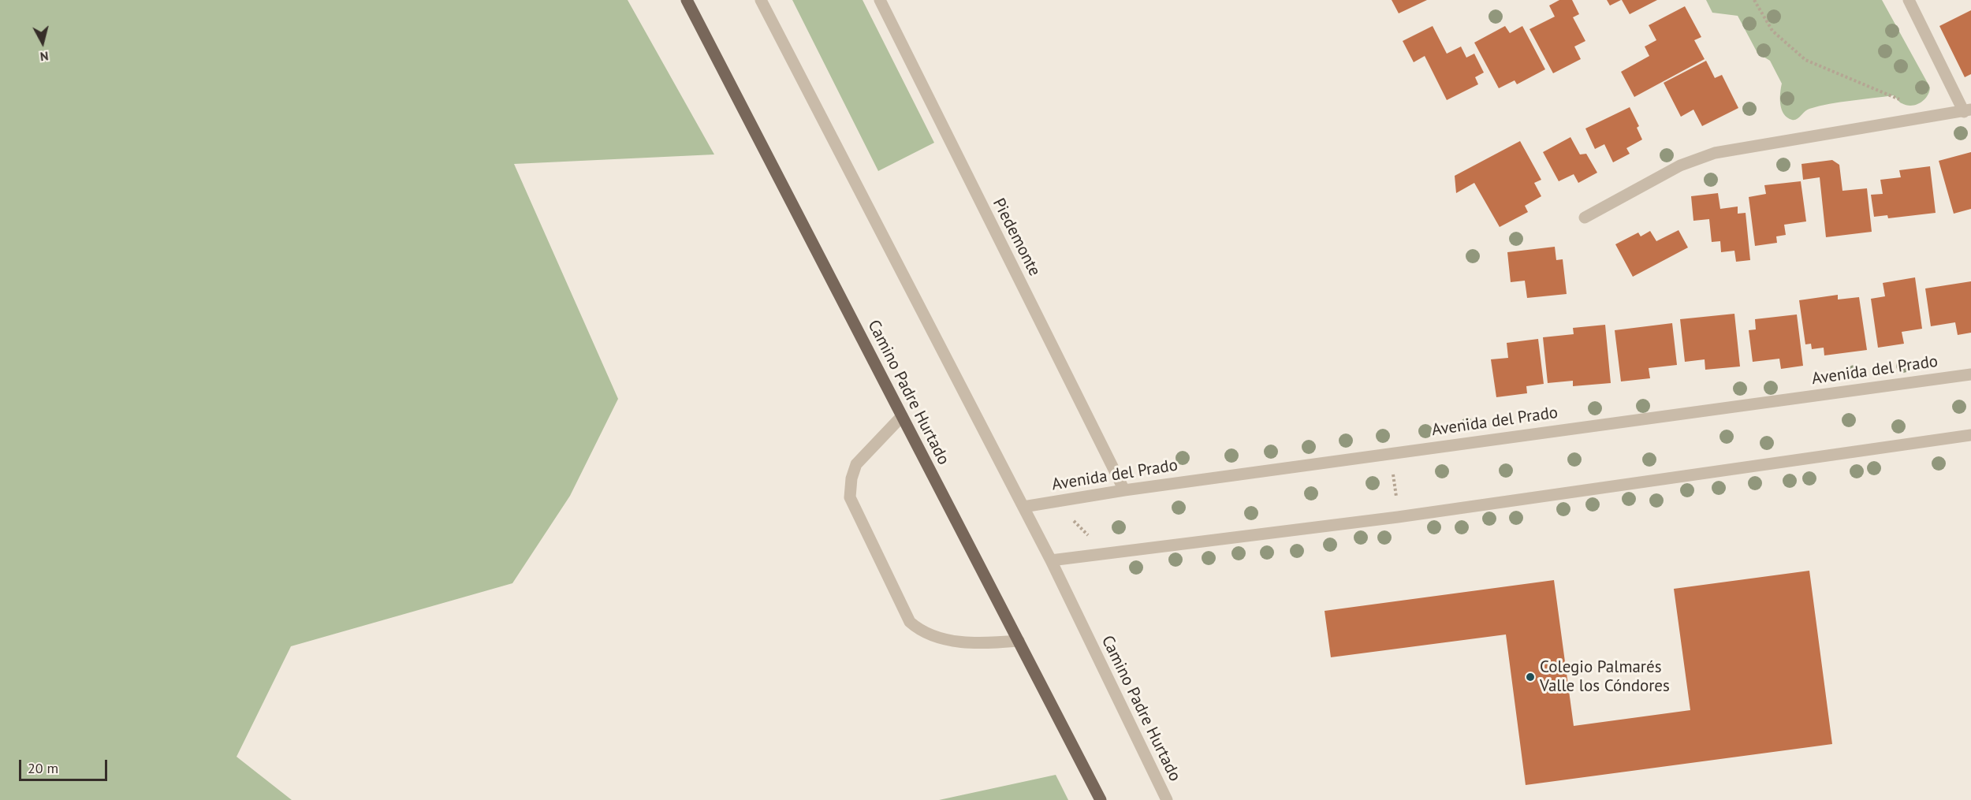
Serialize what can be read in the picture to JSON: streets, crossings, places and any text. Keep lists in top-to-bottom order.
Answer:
{
  "streets": {
    "main road": ["Camino Padre Hurtado"],
    "street": ["Piedemonte", "Avenida del Prado"]
  },
  "crossings": [
    ["Piedemonte", "Avenida del Prado"],
    ["Avenida del Prado", "Camino Padre Hurtado"]
  ],
  "places": ["Colegio Palmarés Valle los Cóndores"],
  "scale_bar": "20 m",
  "north": "bottom"
}
